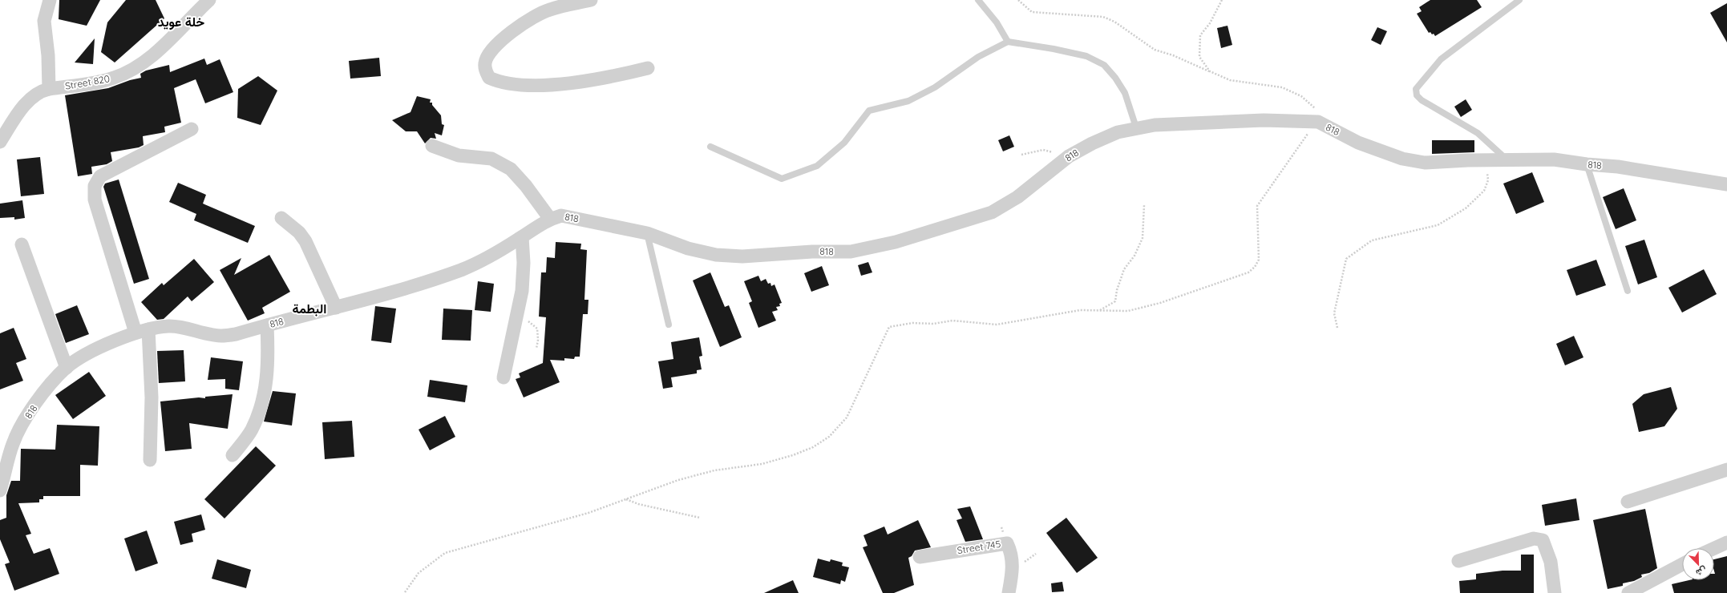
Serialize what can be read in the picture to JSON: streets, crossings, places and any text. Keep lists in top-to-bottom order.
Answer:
{
  "streets": {
    "street": ["Street 820", "818", "Street 745"]
  },
  "districts": ["خلة عويد", "البطمة"],
  "north": "bottom right"
}
